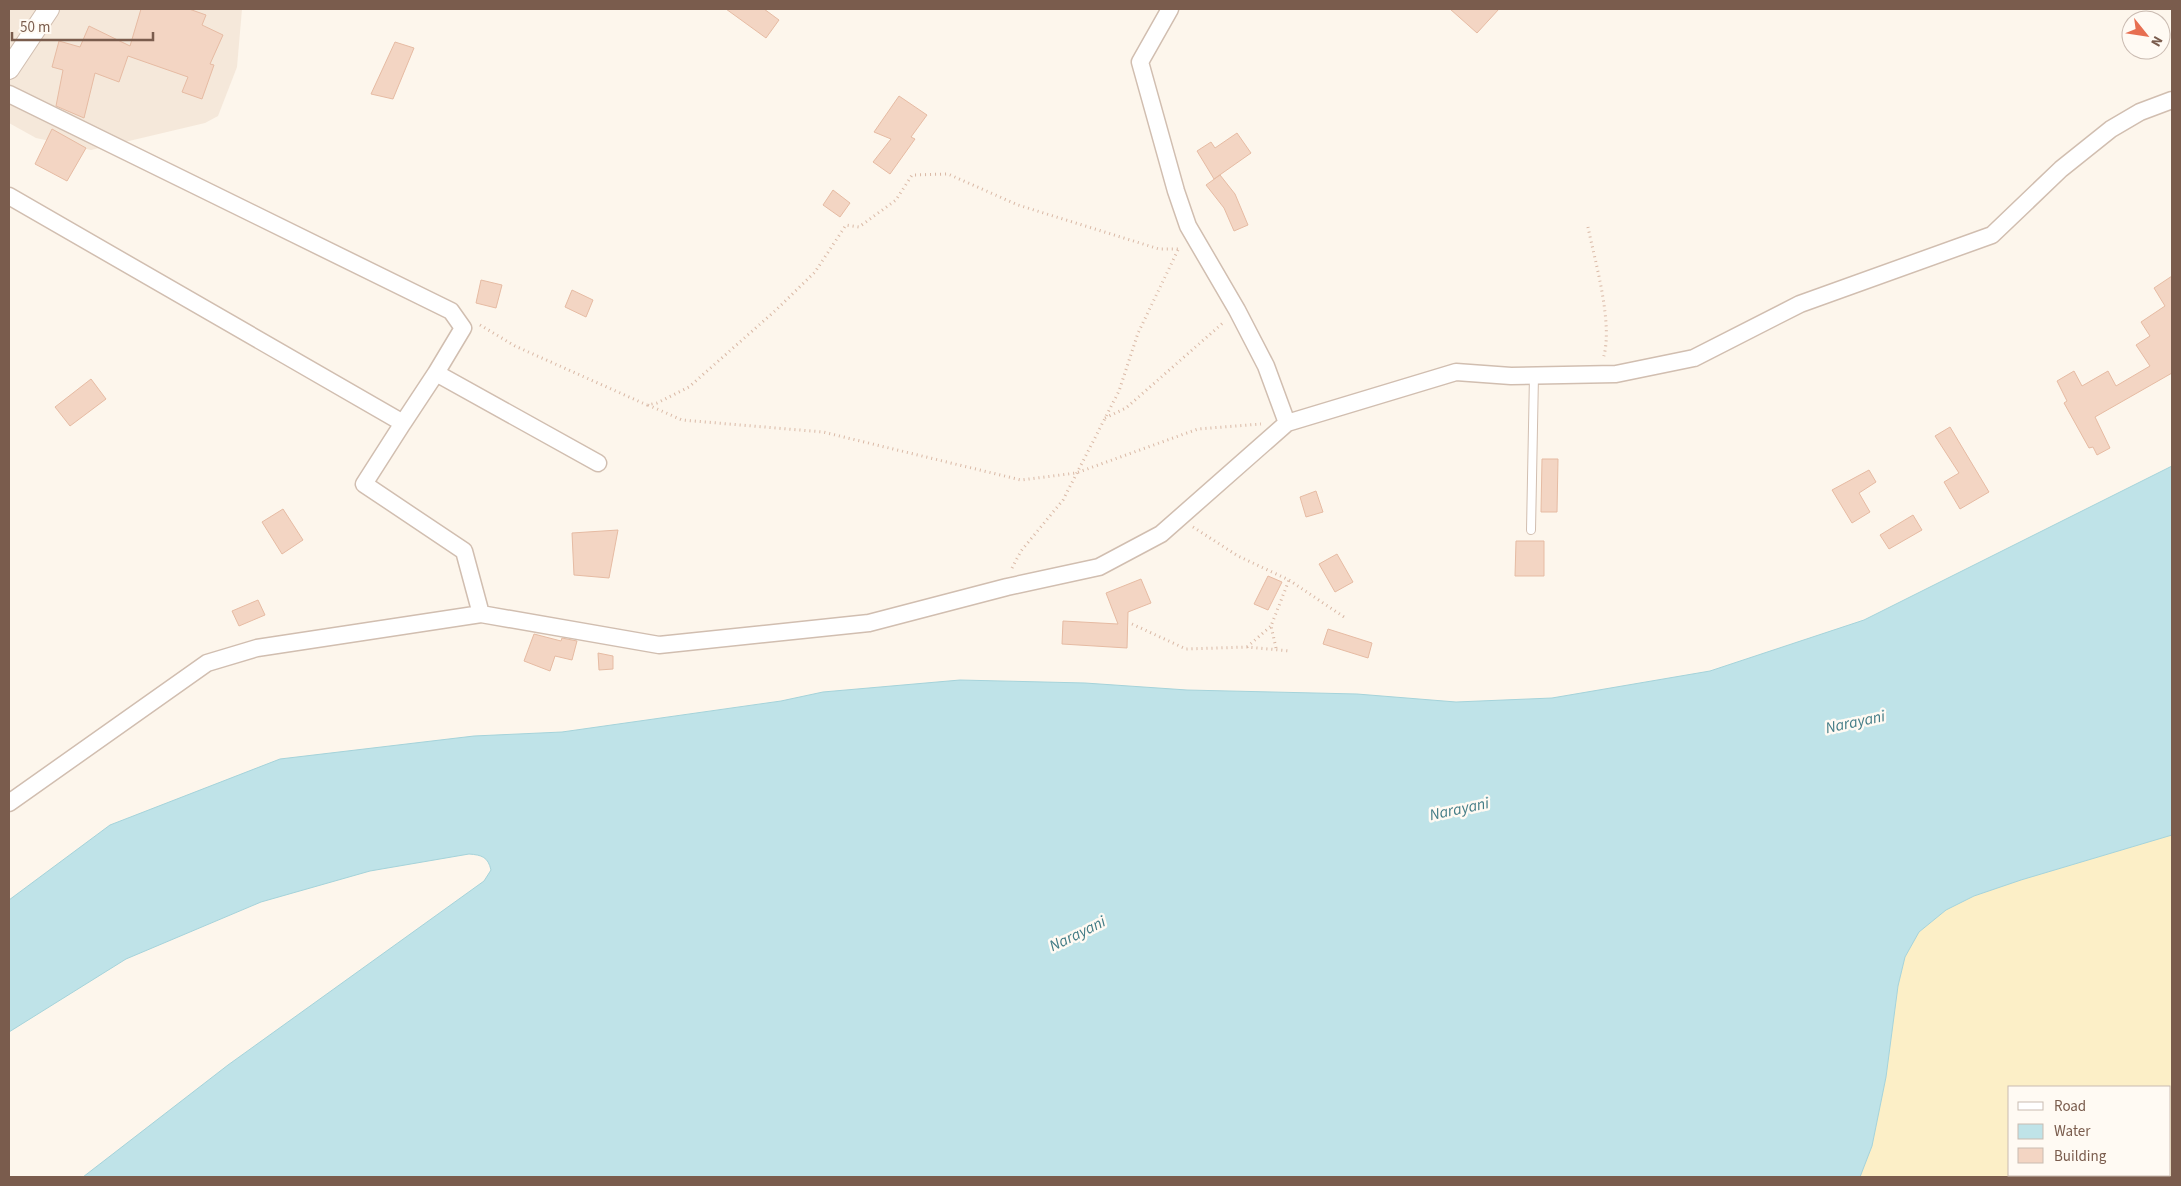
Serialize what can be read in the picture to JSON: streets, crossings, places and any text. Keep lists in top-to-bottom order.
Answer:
{
  "water": ["Narayani"],
  "legend": ["Road", "Water", "Building"],
  "scale_bar": "50 m",
  "north": "bottom right"
}
